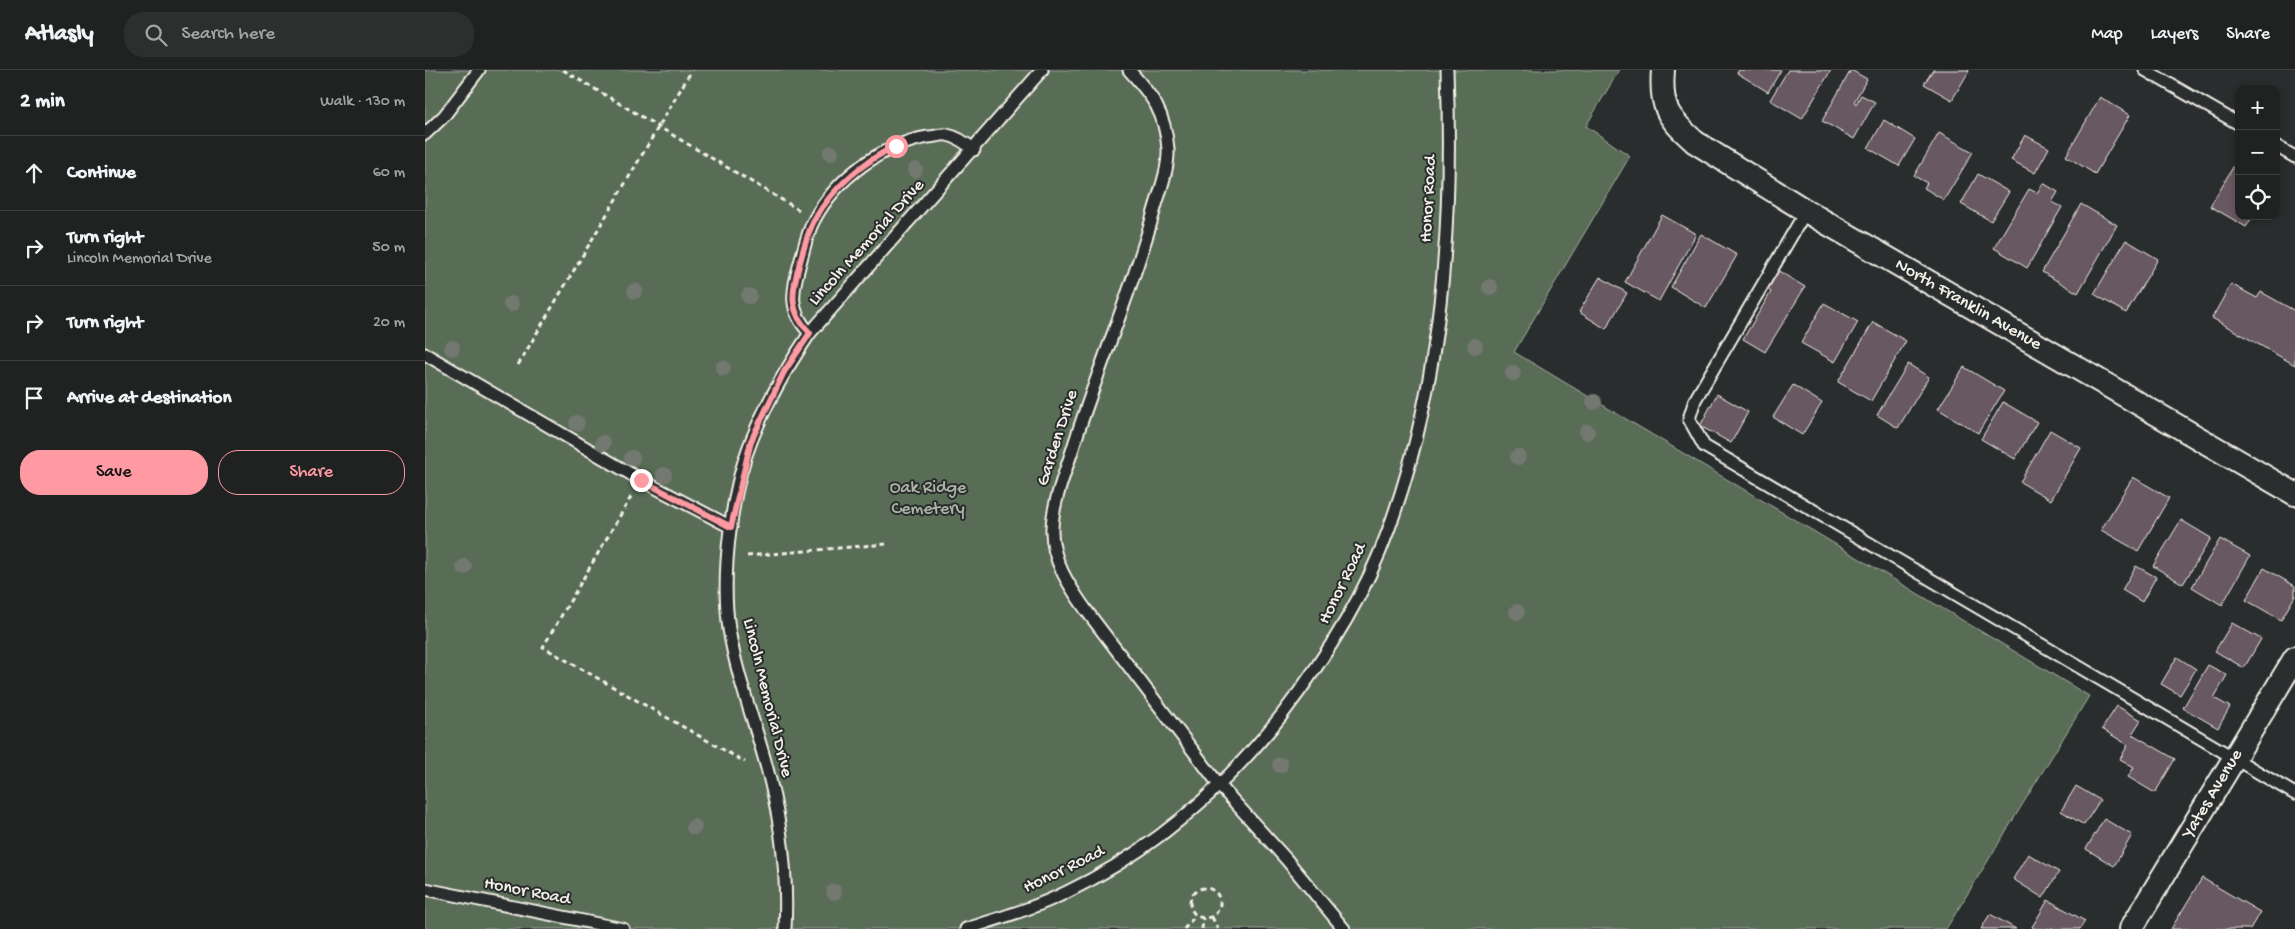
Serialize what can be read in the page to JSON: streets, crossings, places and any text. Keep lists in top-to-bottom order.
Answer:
{
  "streets": {
    "street": ["North Franklin Avenue", "Yates Avenue"],
    "lane": ["Honor Road", "Lincoln Memorial Drive", "Garden Drive"]
  },
  "crossings": [
    ["Honor Road", "Garden Drive"]
  ],
  "parks": ["Oak Ridge Cemetery"],
  "page": {
    "header": "Atlasly",
    "search": "Search here",
    "nav": ["Map", "Layers", "Share"],
    "heading": ["2 min", "Walk · 130 m"],
    "map_buttons": ["+", "−"],
    "list": [
      ["Continue", "60 m"],
      ["Turn right", "Lincoln Memorial Drive", "50 m"],
      ["Turn right", "20 m"],
      "Arrive at destination"
    ],
    "buttons": ["Save", "Share"]
  }
}
